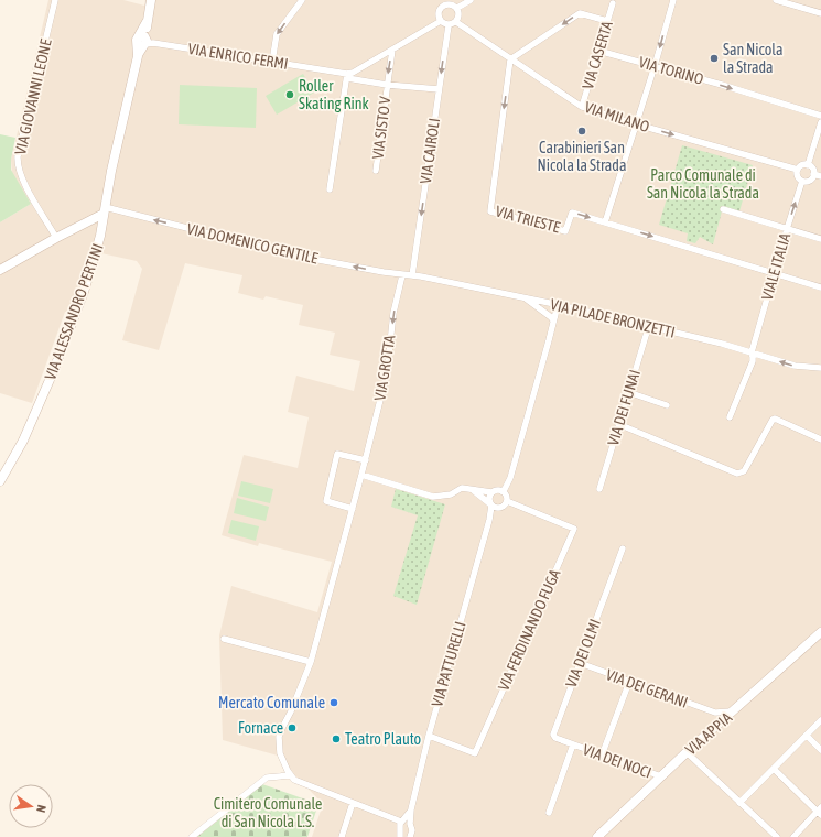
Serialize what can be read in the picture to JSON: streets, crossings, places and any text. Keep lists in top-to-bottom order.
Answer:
{
  "streets": {
    "street": [
      "VIA CASERTA",
      "VIA ENRICO FERMI",
      "VIA TORINO",
      "VIA GIOVANNI LEONE",
      "VIA MILANO",
      "VIA SISTO V",
      "VIA CAIROLI",
      "VIA TRIESTE",
      "VIA DOMENICO GENTILE",
      "VIALE ITALIA",
      "VIA ALESSANDRO PERTINI",
      "VIA PILADE BRONZETTI",
      "VIA GROTTA",
      "VIA DEI FUNAI",
      "VIA FERDINANDO FUGA",
      "VIA DEI OLMI",
      "VIA PATTURELLI",
      "VIA DEI GERANI",
      "VIA APPIA",
      "VIA DEI NOCI"
    ]
  },
  "crossings": [
    ["VIA CASERTA", "VIA TORINO"],
    ["VIA CASERTA", "VIA MILANO"],
    ["VIA ENRICO FERMI", "VIA SISTO V"],
    ["VIA ENRICO FERMI", "VIA CAIROLI"],
    ["VIA ENRICO FERMI", "VIA ALESSANDRO PERTINI"],
    ["VIA MILANO", "VIA CAIROLI"],
    ["VIA MILANO", "VIA TRIESTE"],
    ["VIA MILANO", "VIALE ITALIA"],
    ["VIA CAIROLI", "VIA PILADE BRONZETTI"],
    ["VIA TRIESTE", "VIALE ITALIA"],
    ["VIA DOMENICO GENTILE", "VIA ALESSANDRO PERTINI"],
    ["VIA DOMENICO GENTILE", "VIA PILADE BRONZETTI"],
    ["VIA DOMENICO GENTILE", "VIA GROTTA"],
    ["VIALE ITALIA", "VIA PILADE BRONZETTI"],
    ["VIA PILADE BRONZETTI", "VIA GROTTA"],
    ["VIA PILADE BRONZETTI", "VIA DEI FUNAI"],
    ["VIA FERDINANDO FUGA", "VIA PATTURELLI"],
    ["VIA DEI OLMI", "VIA DEI GERANI"],
    ["VIA DEI OLMI", "VIA DEI NOCI"],
    ["VIA DEI GERANI", "VIA APPIA"],
    ["VIA APPIA", "VIA DEI NOCI"]
  ],
  "one_way": [
    "VIA TORINO",
    "VIA MILANO",
    "VIA CAIROLI",
    "VIA DOMENICO GENTILE",
    "VIA GROTTA"
  ],
  "parks": ["Parco Comunale di San Nicola la Strada", "Cimitero Comunale di San Nicola L.S."],
  "places": [
    "San Nicola la Strada",
    "Roller Skating Rink",
    "Carabinieri San Nicola la Strada",
    "Mercato Comunale",
    "Fornace",
    "Teatro Plauto"
  ],
  "north": "right"
}
